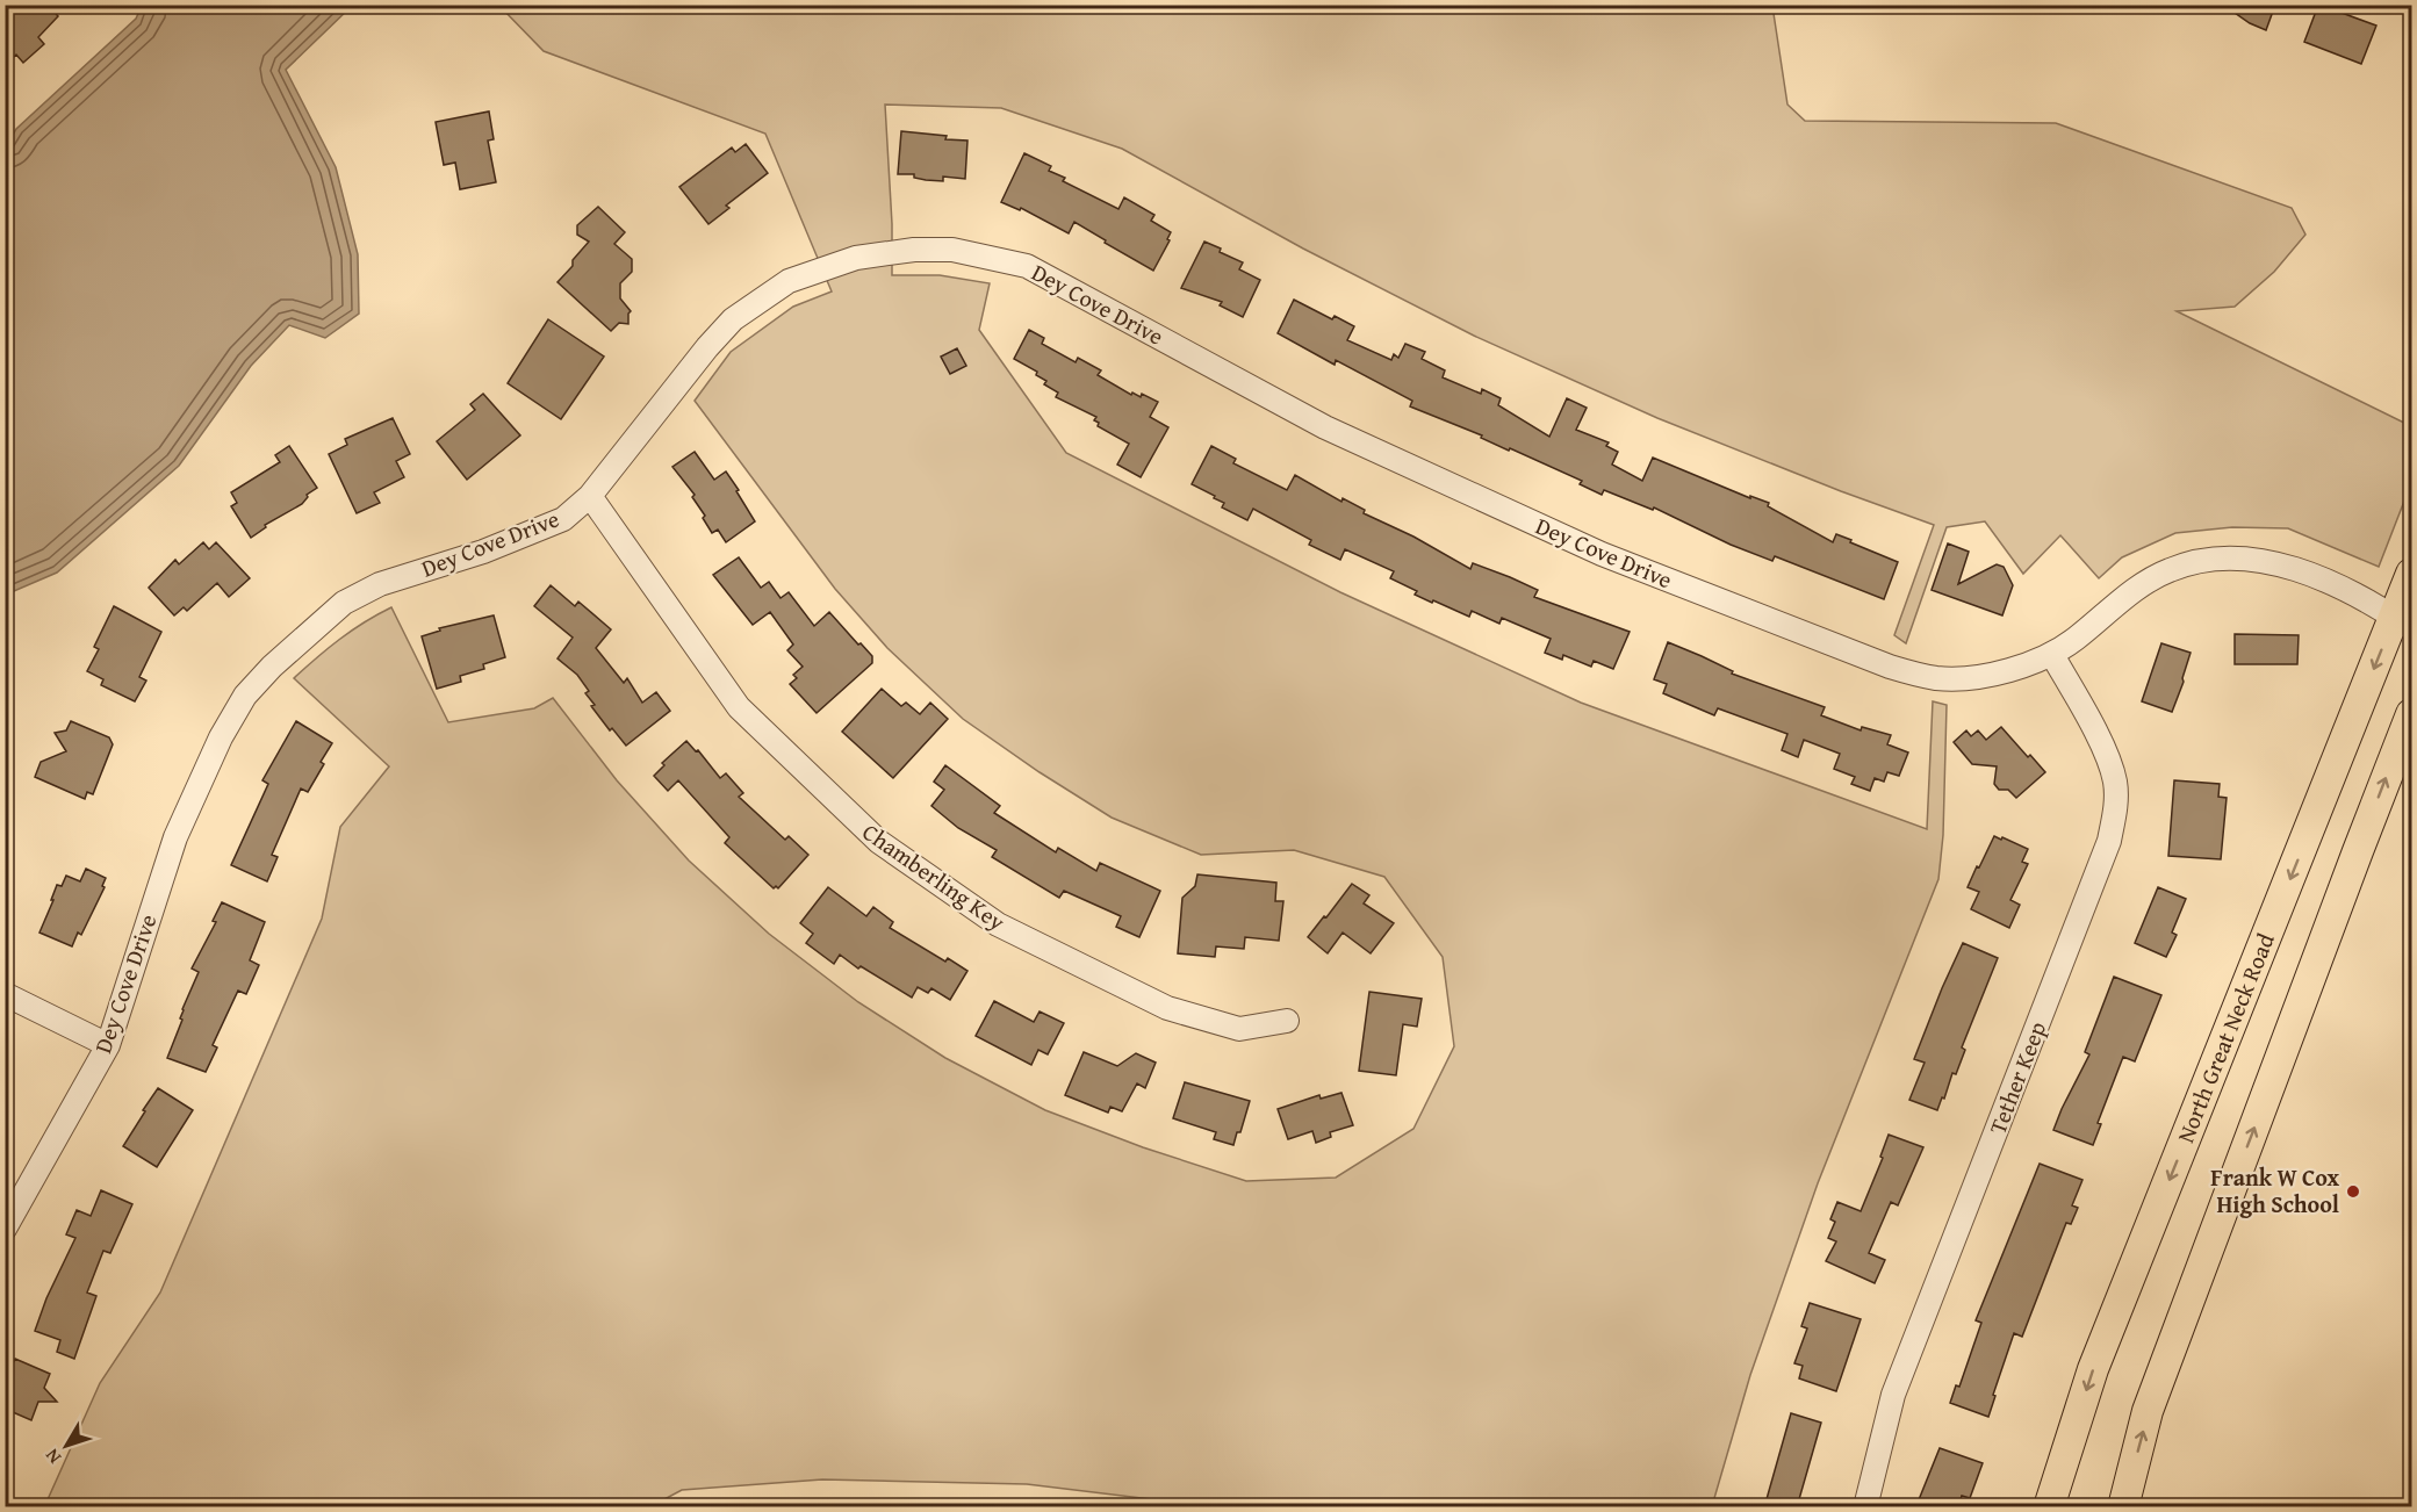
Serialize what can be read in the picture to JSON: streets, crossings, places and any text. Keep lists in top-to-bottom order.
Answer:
{
  "streets": {
    "main road": ["North Great Neck Road"],
    "street": ["Dey Cove Drive", "Chamberling Key", "Tether Keep"]
  },
  "crossings": [
    ["Dey Cove Drive", "Chamberling Key"],
    ["Dey Cove Drive", "North Great Neck Road"],
    ["Dey Cove Drive", "Tether Keep"]
  ],
  "places": ["Frank W Cox High School"],
  "north": "bottom left"
}
